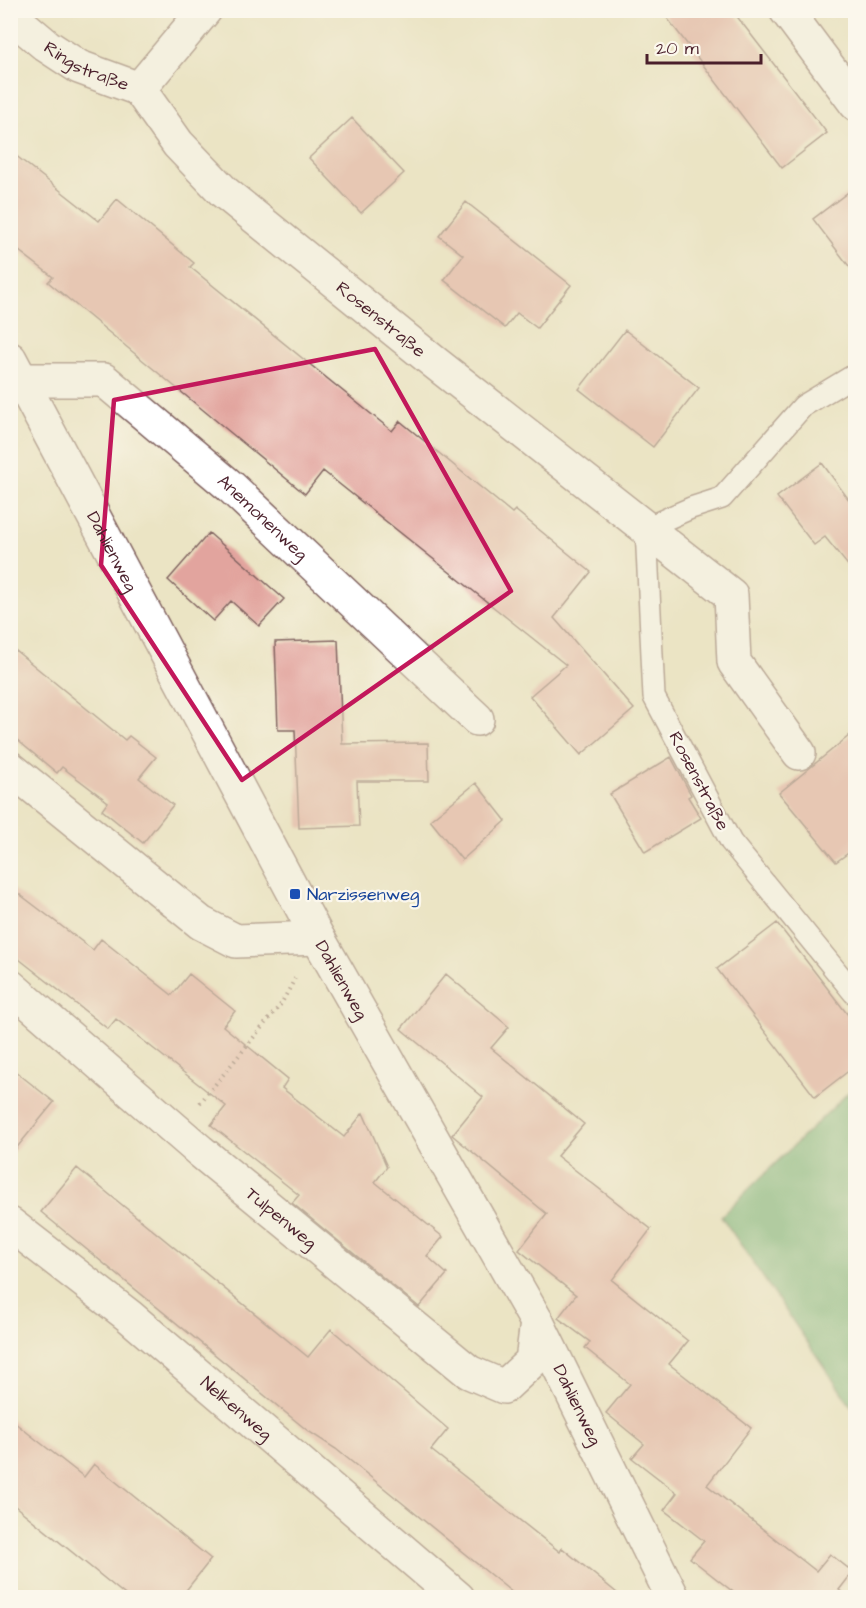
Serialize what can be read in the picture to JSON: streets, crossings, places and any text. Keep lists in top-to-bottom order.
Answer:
{
  "streets": {
    "street": [
      "Ringstraße",
      "Rosenstraße",
      "Anemonenweg",
      "Dahlienweg",
      "Tulpenweg",
      "Nelkenweg"
    ]
  },
  "crossings": [
    ["Ringstraße", "Rosenstraße"],
    ["Anemonenweg", "Dahlienweg"],
    ["Dahlienweg", "Tulpenweg"]
  ],
  "places": {
    "transit": ["Narzissenweg"]
  },
  "scale_bar": "20 m"
}
